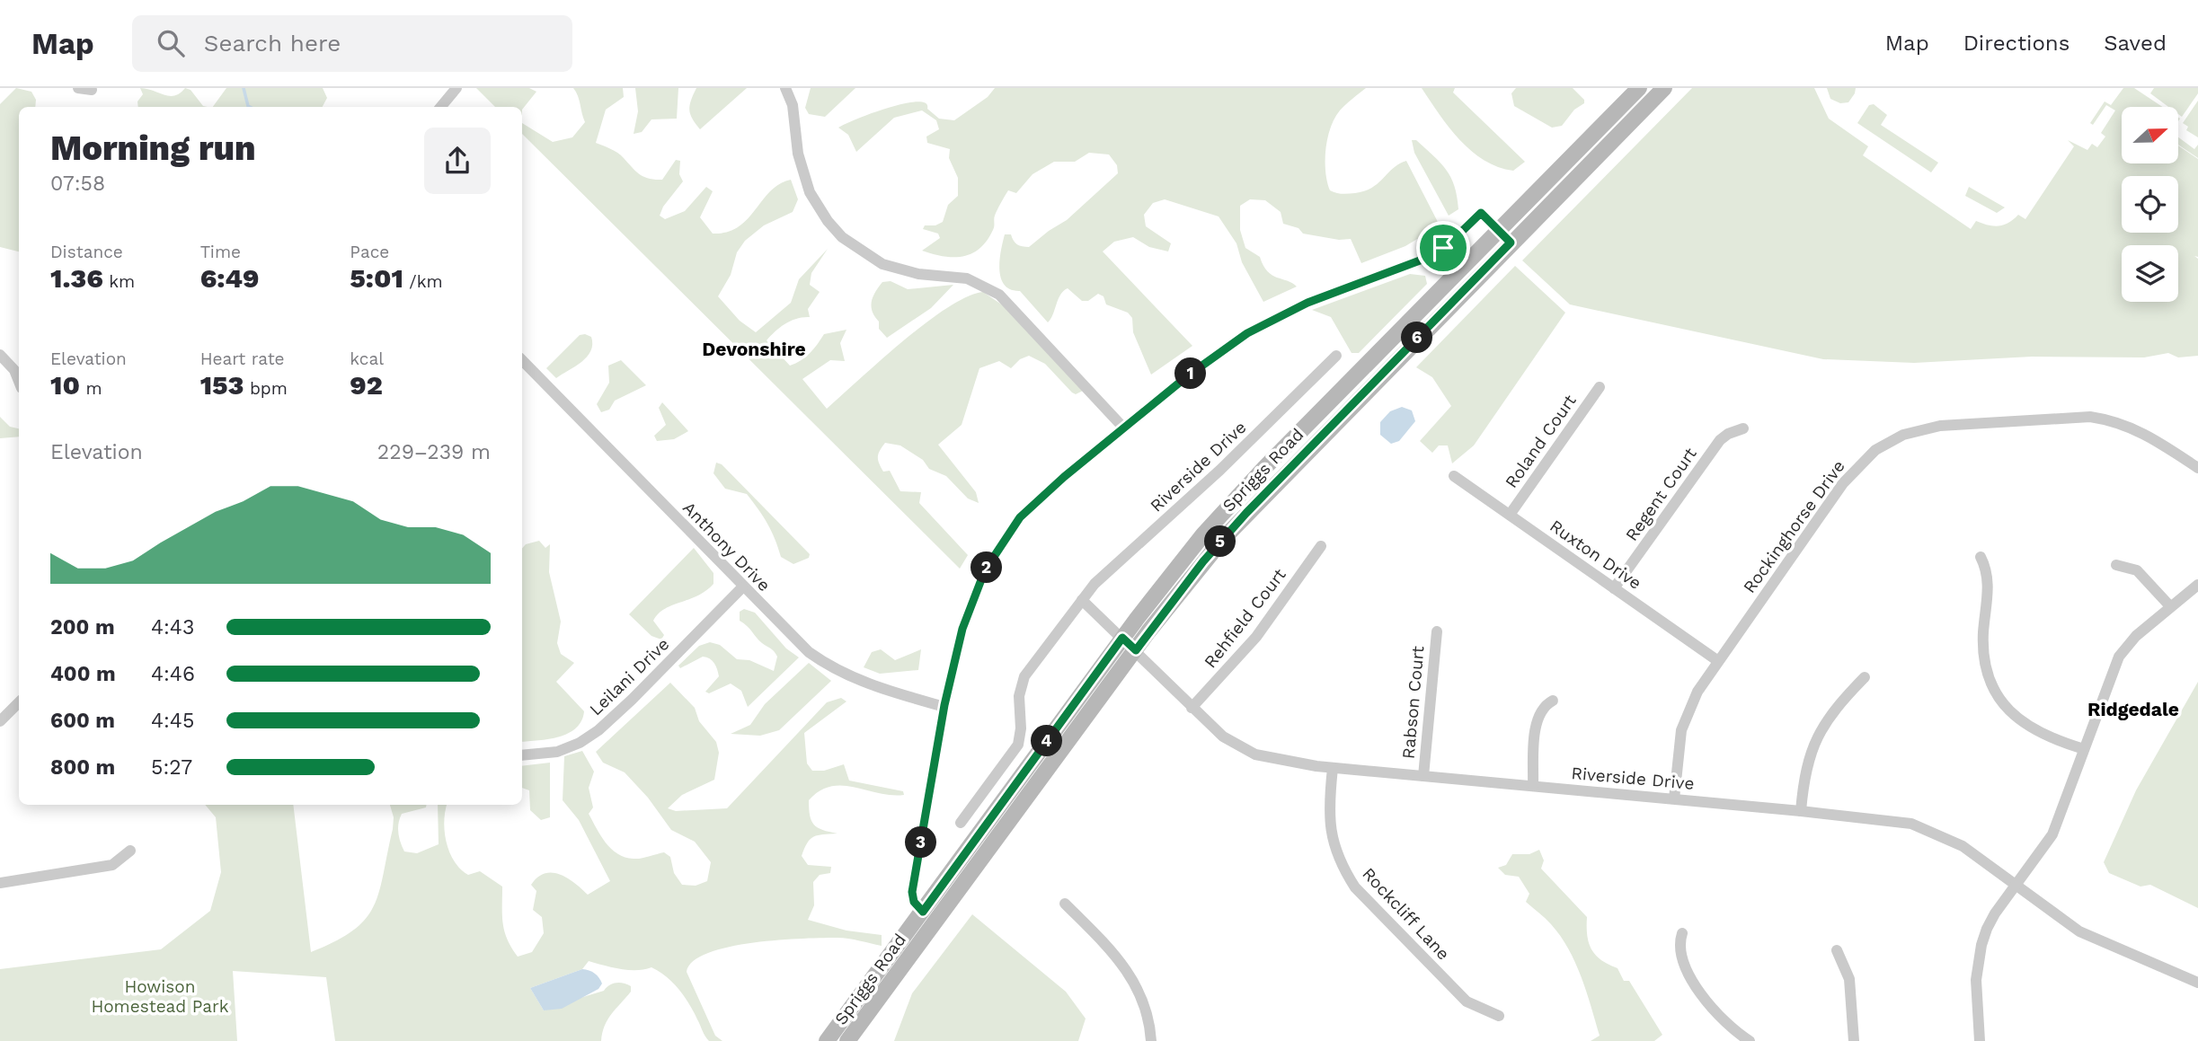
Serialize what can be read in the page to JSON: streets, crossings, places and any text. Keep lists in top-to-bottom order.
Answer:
{
  "streets": {
    "main road": ["Spriggs Road"],
    "street": [
      "Roland Court",
      "Riverside Drive",
      "Regent Court",
      "Rockinghorse Drive",
      "Anthony Drive",
      "Ruxton Drive",
      "Rehfield Court",
      "Leilani Drive",
      "Rabson Court",
      "Rockcliff Lane"
    ]
  },
  "crossings": [
    ["Roland Court", "Ruxton Drive"],
    ["Riverside Drive", "Spriggs Road"],
    ["Riverside Drive", "Rockinghorse Drive"],
    ["Riverside Drive", "Rehfield Court"],
    ["Riverside Drive", "Rabson Court"],
    ["Riverside Drive", "Rockcliff Lane"],
    ["Regent Court", "Ruxton Drive"],
    ["Rockinghorse Drive", "Ruxton Drive"],
    ["Anthony Drive", "Leilani Drive"]
  ],
  "districts": ["Devonshire", "Ridgedale"],
  "parks": ["Howison Homestead Park"],
  "north": "right",
  "page": {
    "header": "Map",
    "search": "Search here",
    "nav": ["Map", "Directions", "Saved"],
    "heading": ["Morning run", "07:58"],
    "stats": [
      ["Distance", "1.36 km"],
      ["Time", "6:49"],
      ["Pace", "5:01 /km"],
      ["Elevation", "10 m"],
      ["Heart rate", "153 bpm"],
      ["kcal", "92"]
    ],
    "pins": [
      "6",
      "1",
      "5",
      "2",
      "4",
      "3"
    ],
    "chart": ["Elevation", "229–239 m"],
    "list": [
      {
        "name": "200 m",
        "note": "4:43"
      },
      {
        "name": "400 m",
        "note": "4:46"
      },
      {
        "name": "600 m",
        "note": "4:45"
      },
      {
        "name": "800 m",
        "note": "5:27"
      }
    ]
  }
}
